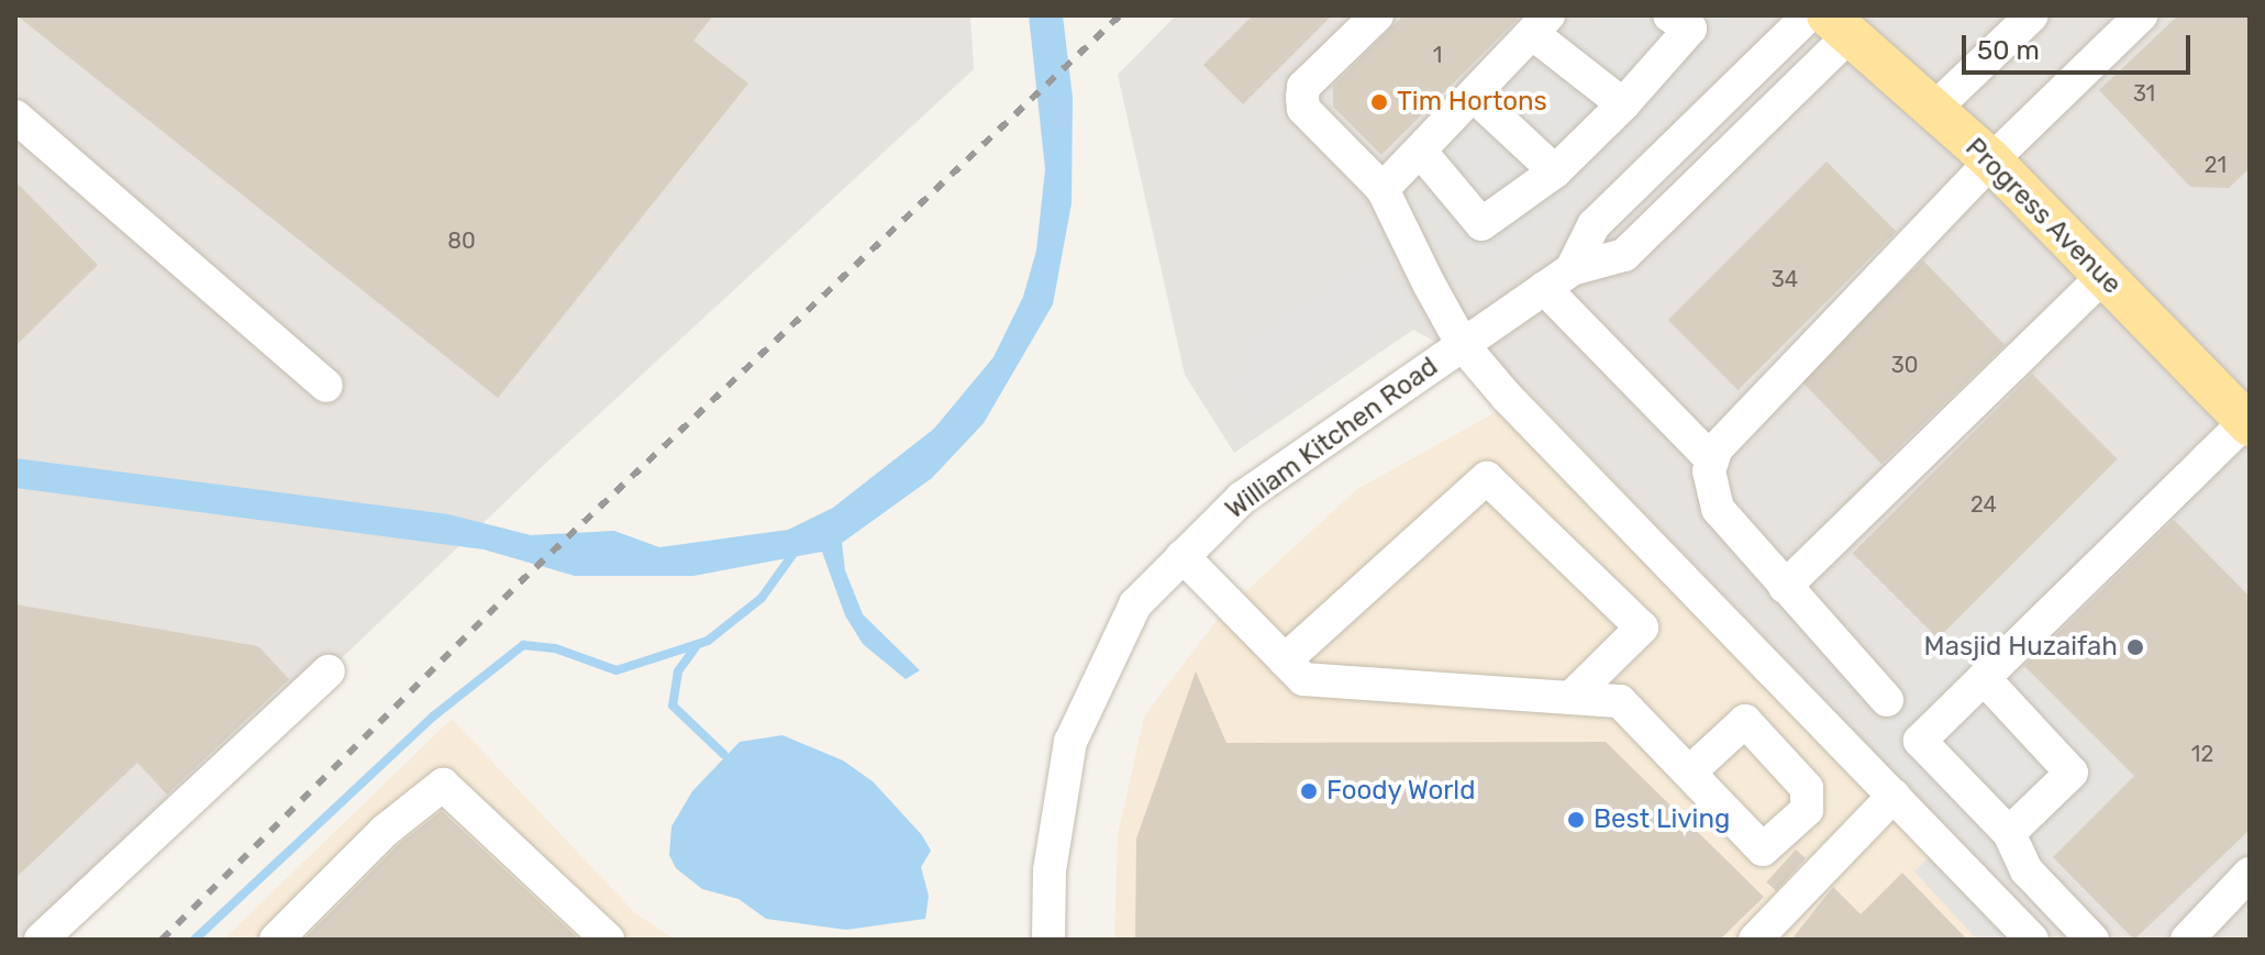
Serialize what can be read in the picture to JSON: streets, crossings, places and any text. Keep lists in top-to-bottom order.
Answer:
{
  "streets": {
    "main road": ["Progress Avenue"],
    "street": ["William Kitchen Road"]
  },
  "crossings": [
    ["Progress Avenue", "William Kitchen Road"]
  ],
  "places": [
    "Tim Hortons",
    "Masjid Huzaifah",
    "Foody World",
    "Best Living"
  ],
  "house_numbers": [
    "1",
    "31",
    "21",
    "80",
    "34",
    "30",
    "24",
    "12"
  ],
  "scale_bar": "50 m"
}
